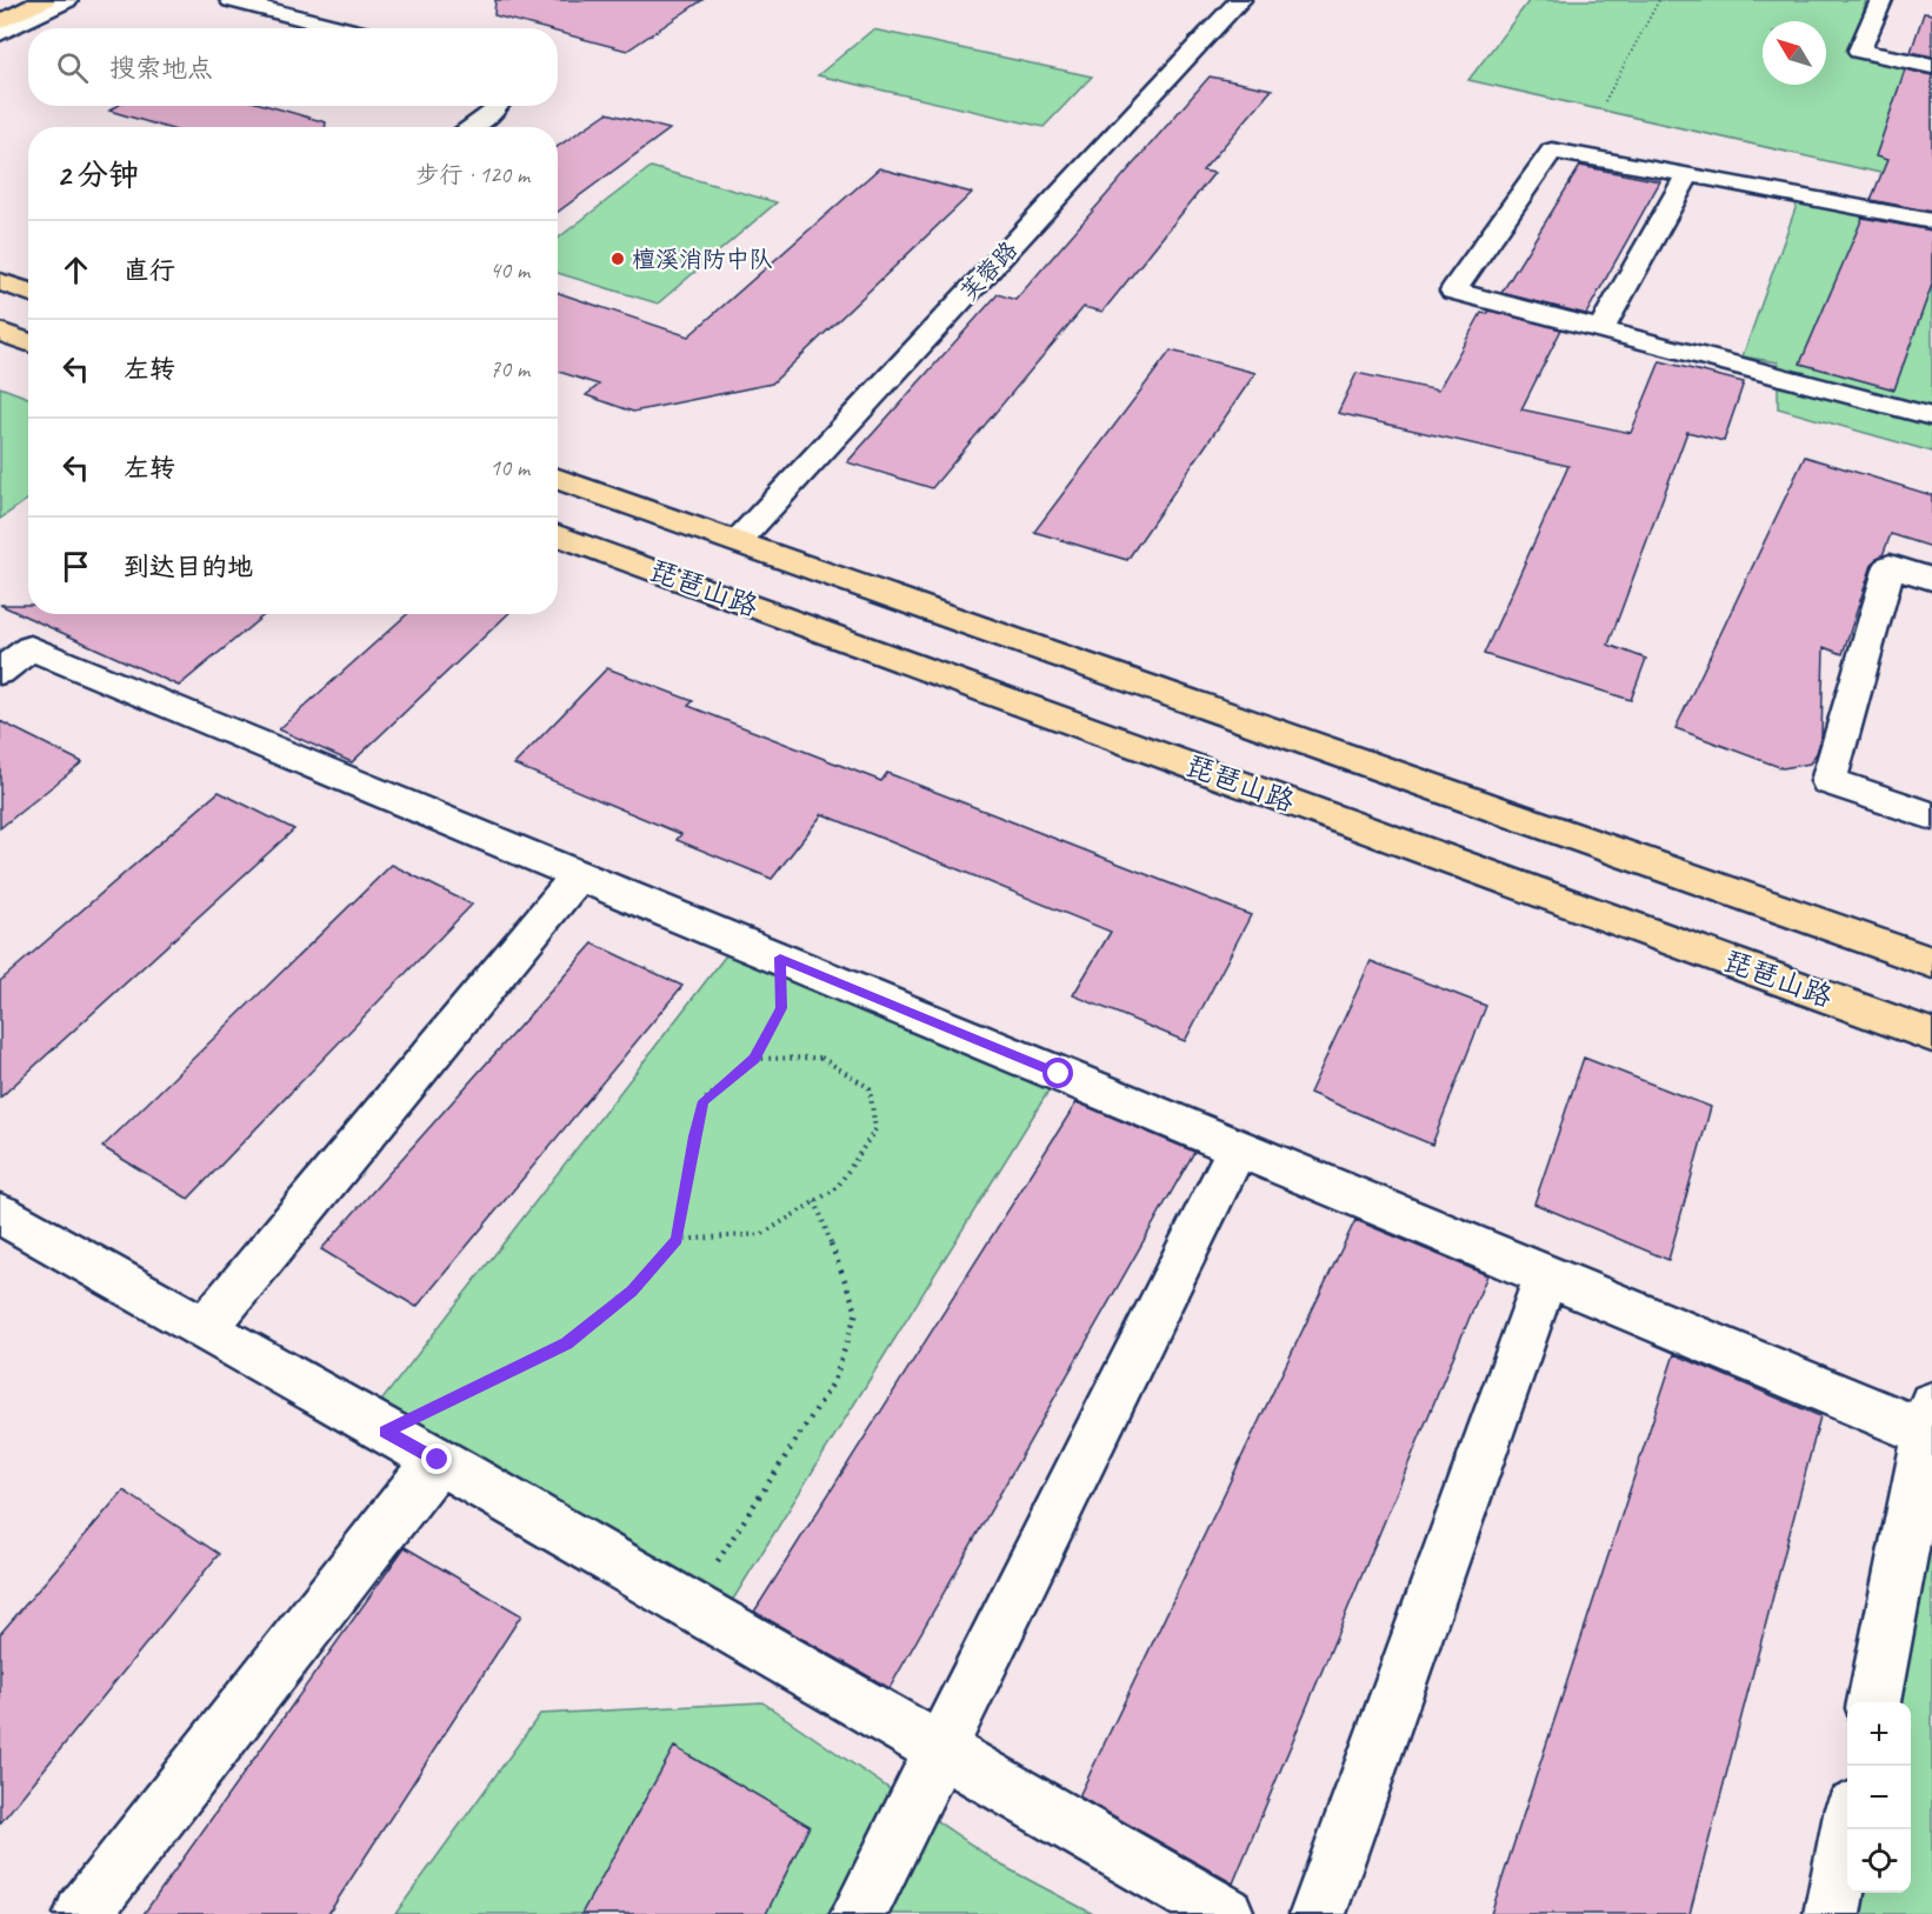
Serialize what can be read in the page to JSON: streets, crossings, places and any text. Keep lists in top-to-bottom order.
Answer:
{
  "streets": {
    "main road": ["琵琶山路"],
    "street": ["芙蓉路"]
  },
  "crossings": [
    ["芙蓉路", "琵琶山路"]
  ],
  "places": ["檀溪消防中队"],
  "north": "top left",
  "page": {
    "search": "搜索地点",
    "heading": ["2 分钟", "步行 · 120 m"],
    "list": [
      ["直行", "40 m"],
      ["左转", "70 m"],
      ["左转", "10 m"],
      "到达目的地"
    ],
    "map_buttons": ["+", "−"]
  }
}
